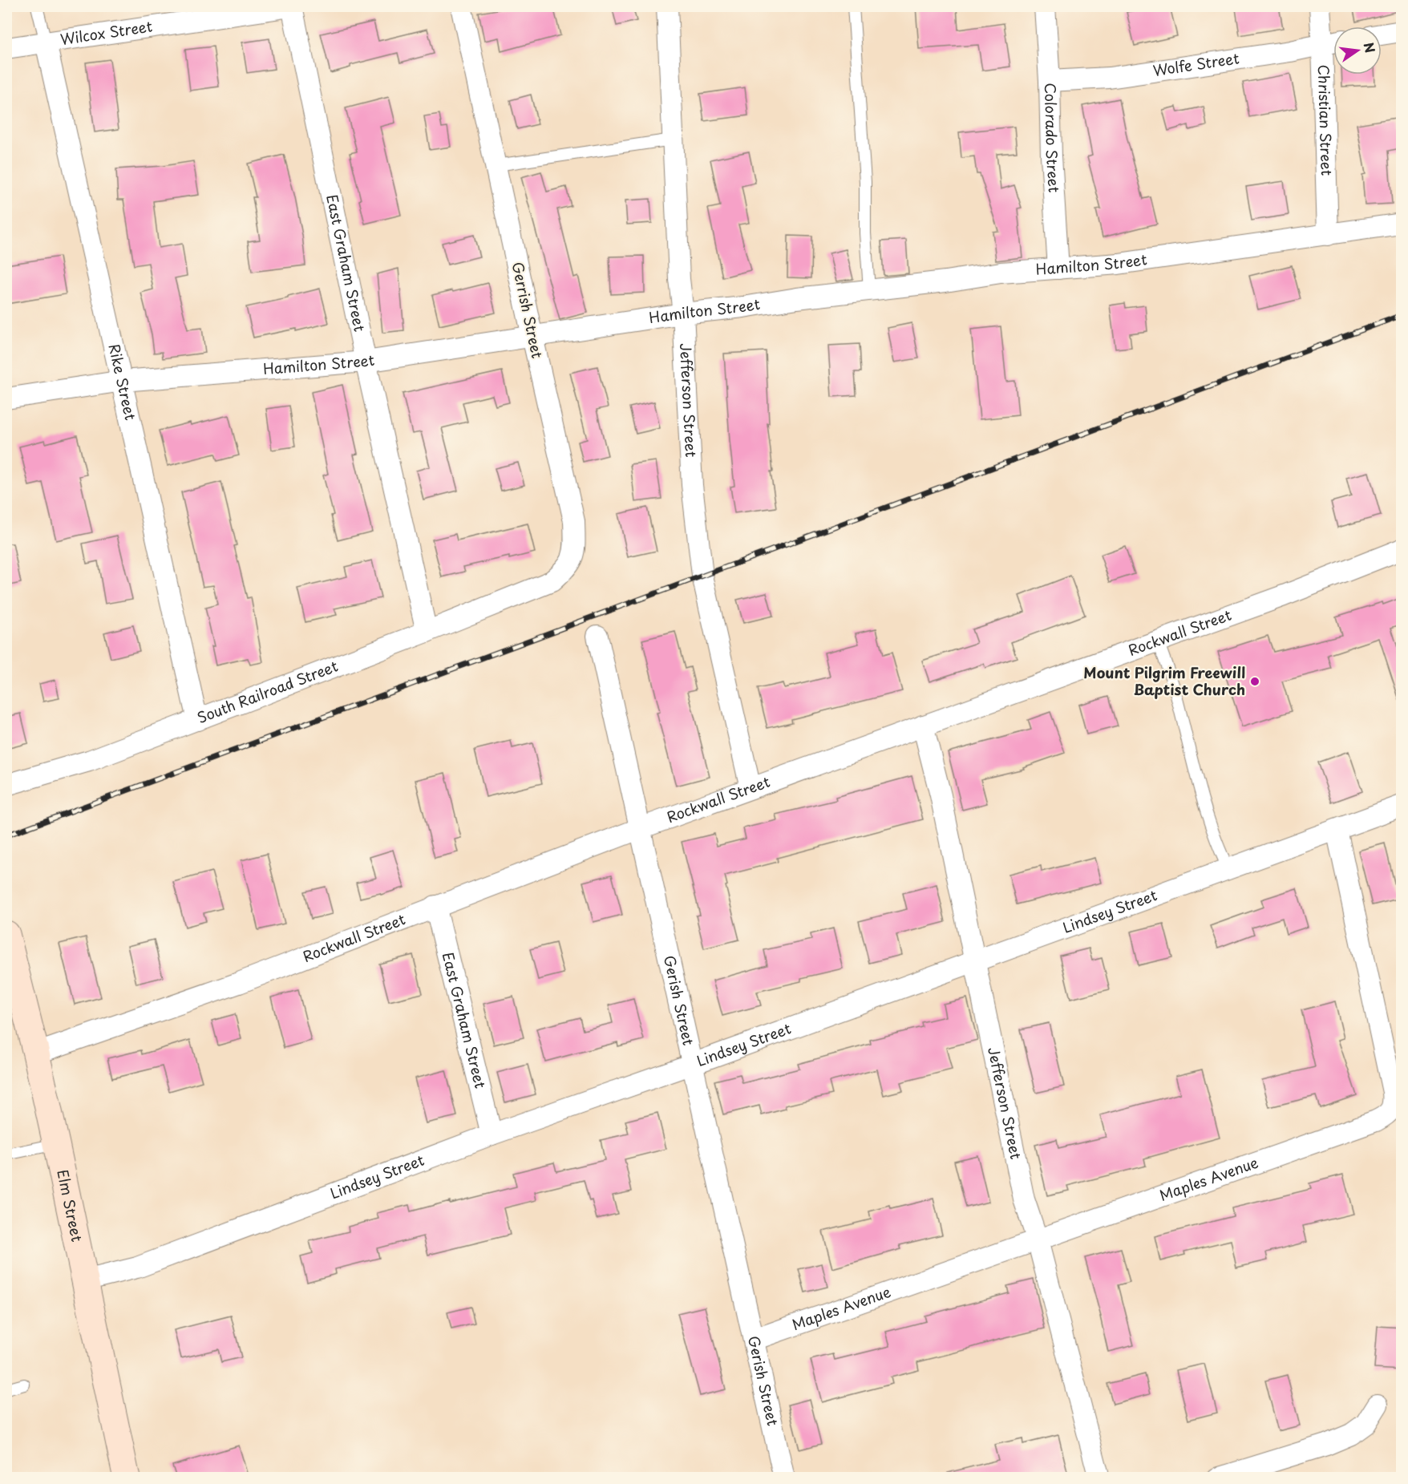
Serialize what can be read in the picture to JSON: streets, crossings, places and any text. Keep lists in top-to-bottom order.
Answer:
{
  "streets": {
    "main road": ["Elm Street"],
    "street": [
      "Wilcox Street",
      "Wolfe Street",
      "Christian Street",
      "Colorado Street",
      "East Graham Street",
      "Hamilton Street",
      "Gerrish Street",
      "Rike Street",
      "Jefferson Street",
      "Rockwall Street",
      "South Railroad Street",
      "Lindsey Street",
      "Gerish Street",
      "Maples Avenue"
    ]
  },
  "crossings": [
    ["Wilcox Street", "East Graham Street"],
    ["Wilcox Street", "Rike Street"],
    ["Wolfe Street", "Christian Street"],
    ["Wolfe Street", "Colorado Street"],
    ["Christian Street", "Hamilton Street"],
    ["Colorado Street", "Hamilton Street"],
    ["East Graham Street", "Hamilton Street"],
    ["East Graham Street", "Rockwall Street"],
    ["East Graham Street", "South Railroad Street"],
    ["East Graham Street", "Lindsey Street"],
    ["Hamilton Street", "Gerrish Street"],
    ["Hamilton Street", "Rike Street"],
    ["Hamilton Street", "Jefferson Street"],
    ["Gerrish Street", "South Railroad Street"],
    ["Rike Street", "South Railroad Street"],
    ["Jefferson Street", "Rockwall Street"],
    ["Jefferson Street", "Lindsey Street"],
    ["Jefferson Street", "Maples Avenue"],
    ["Rockwall Street", "Gerish Street"],
    ["Rockwall Street", "Elm Street"],
    ["Lindsey Street", "Gerish Street"],
    ["Lindsey Street", "Maples Avenue"],
    ["Lindsey Street", "Elm Street"],
    ["Gerish Street", "Maples Avenue"]
  ],
  "places": ["Mount Pilgrim Freewill Baptist Church"],
  "north": "right"
}
